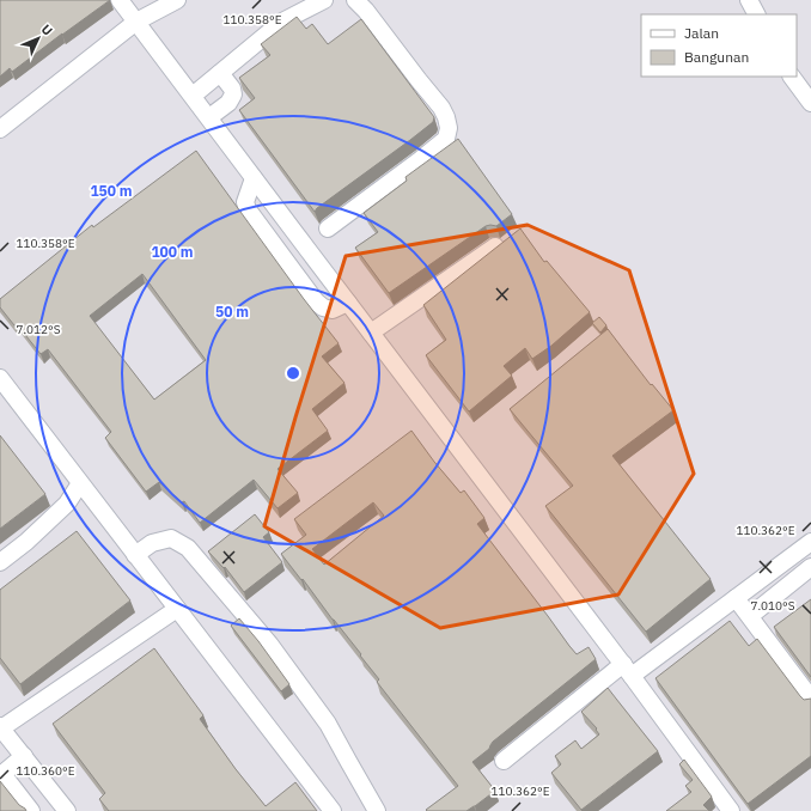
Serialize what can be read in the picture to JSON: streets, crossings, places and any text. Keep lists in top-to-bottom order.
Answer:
{
  "legend": ["Jalan", "Bangunan"],
  "north": "top right",
  "coordinates": [
    "110.358°E",
    "7.012°S",
    "110.362°E",
    "7.010°S",
    "110.360°E"
  ],
  "rings": ["150 m", "100 m", "50 m"]
}
